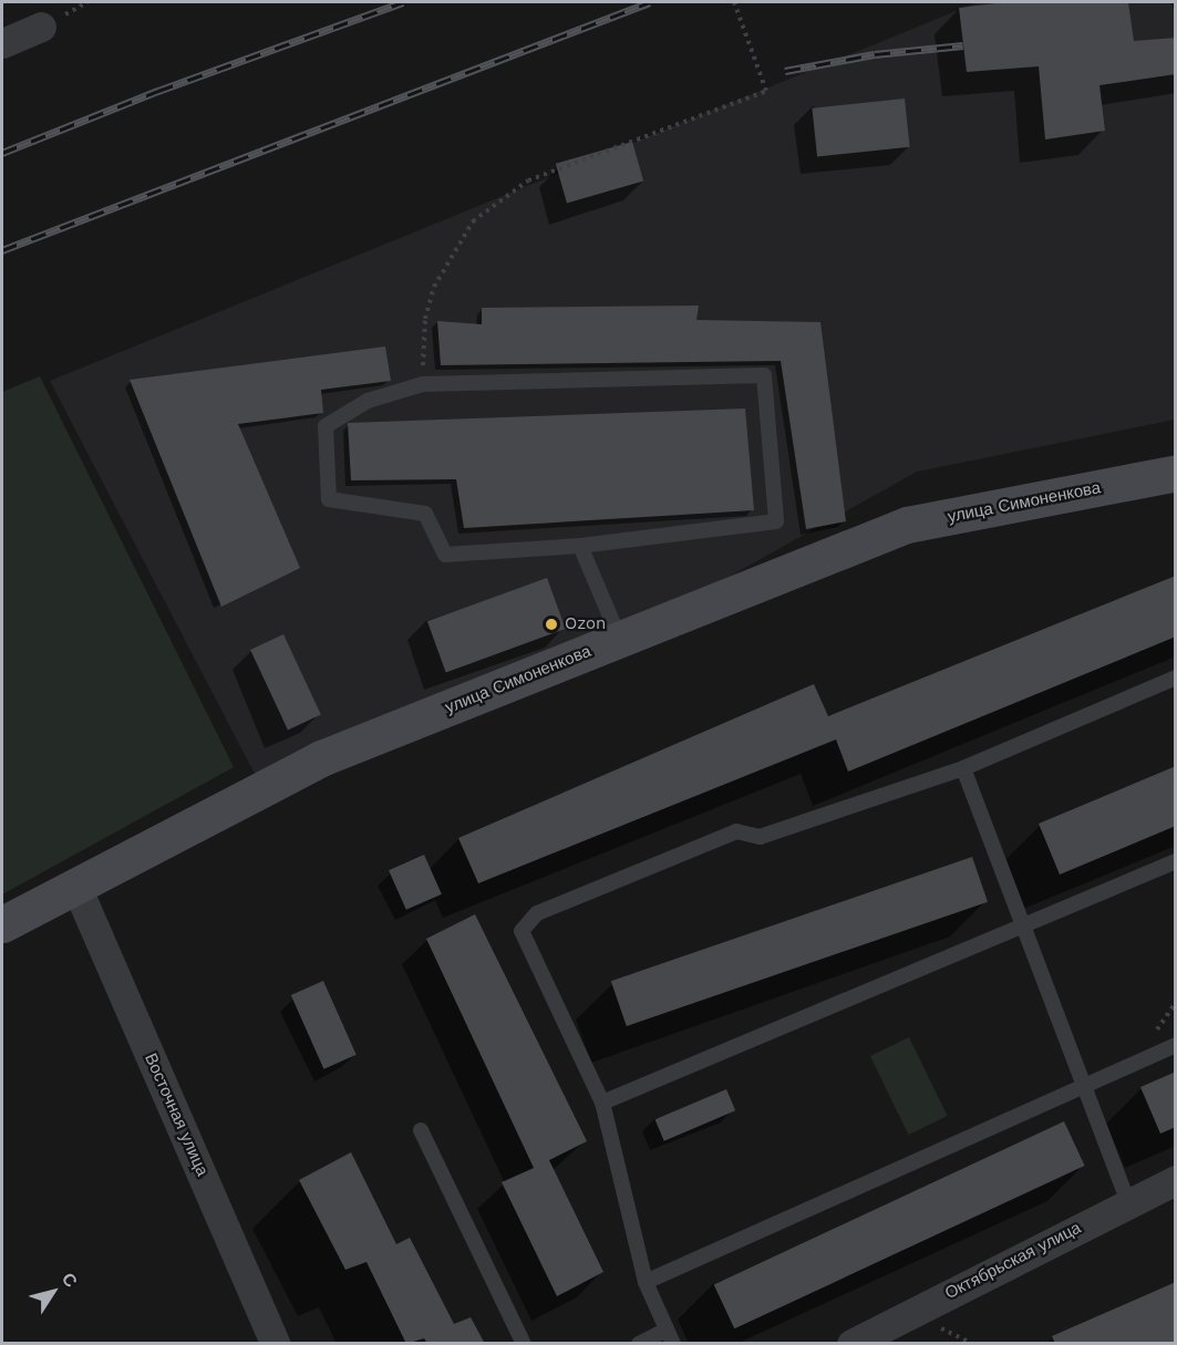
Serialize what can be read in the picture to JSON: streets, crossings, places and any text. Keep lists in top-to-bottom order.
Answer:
{
  "streets": {
    "street": ["улица Симоненкова", "Восточная улица", "Октябрьская улица"]
  },
  "crossings": [
    ["улица Симоненкова", "Восточная улица"]
  ],
  "places": ["Ozon"],
  "north": "top right"
}
